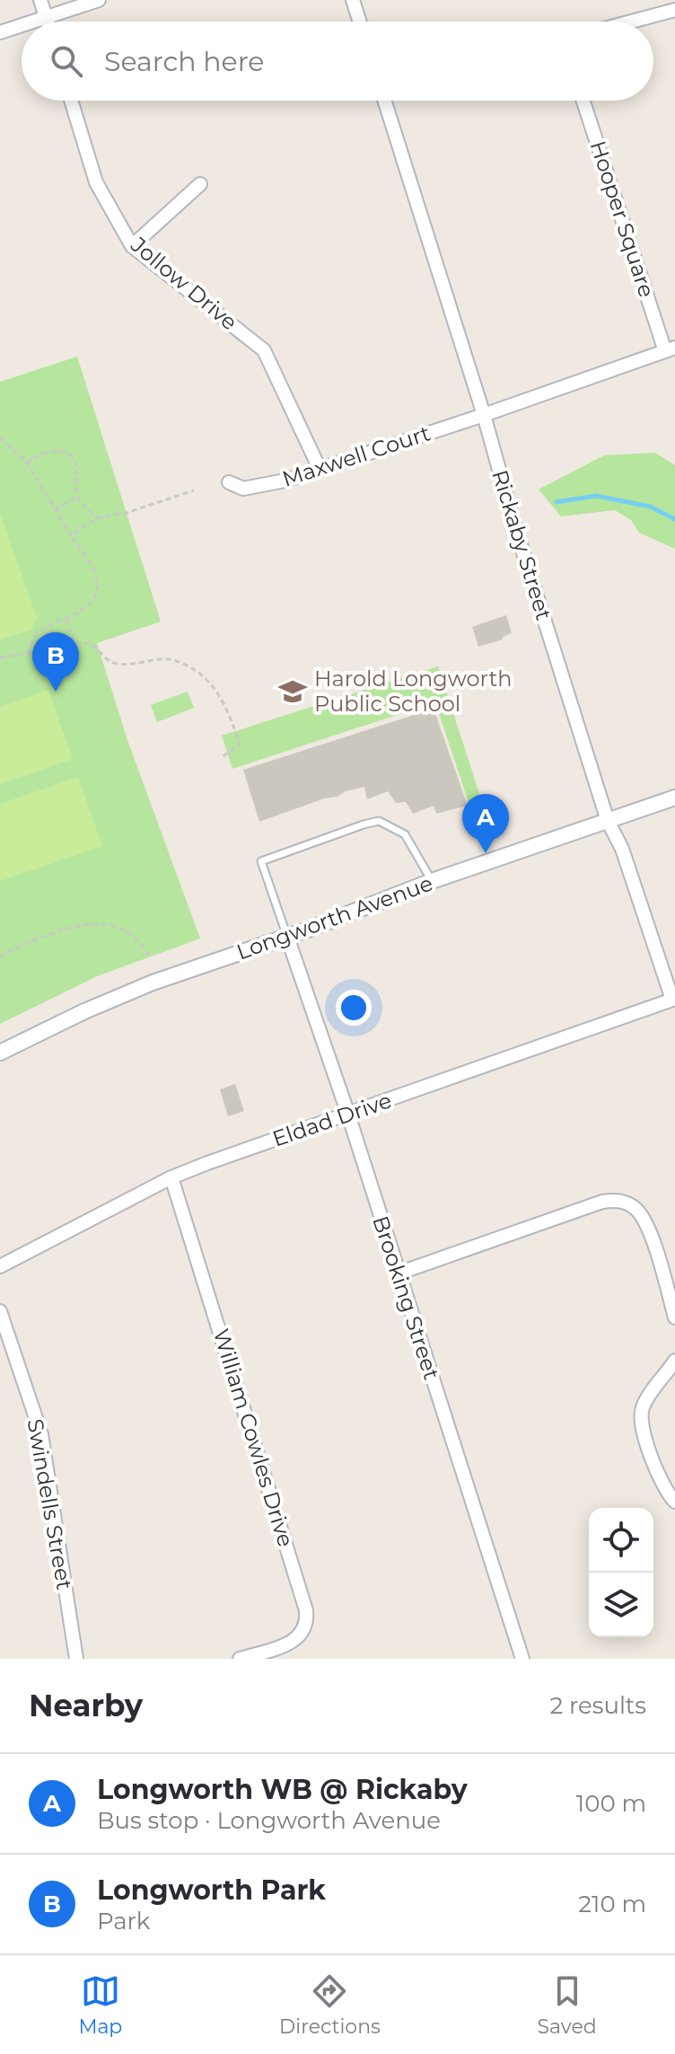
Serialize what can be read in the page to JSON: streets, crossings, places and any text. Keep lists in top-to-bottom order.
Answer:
{
  "streets": {
    "street": [
      "Hooper Square",
      "Jollow Drive",
      "Maxwell Court",
      "Rickaby Street",
      "Longworth Avenue",
      "Eldad Drive",
      "Brooking Street",
      "William Cowles Drive",
      "Swindells Street"
    ]
  },
  "crossings": [
    ["Hooper Square", "Maxwell Court"],
    ["Hooper Square", "Rickaby Street"],
    ["Jollow Drive", "Maxwell Court"],
    ["Maxwell Court", "Rickaby Street"],
    ["Rickaby Street", "Longworth Avenue"],
    ["Rickaby Street", "Eldad Drive"],
    ["Longworth Avenue", "Brooking Street"],
    ["Eldad Drive", "Brooking Street"],
    ["Eldad Drive", "William Cowles Drive"]
  ],
  "places": {
    "school or university": ["Harold Longworth Public School"]
  },
  "page": {
    "search": "Search here",
    "pins": ["B", "A"],
    "heading": ["Nearby", "2 results"],
    "list": [
      {
        "mark": "A",
        "name": "Longworth WB @ Rickaby",
        "note": "Bus stop · Longworth Avenue",
        "value": "100 m"
      },
      {
        "mark": "B",
        "name": "Longworth Park",
        "note": "Park",
        "value": "210 m"
      }
    ],
    "nav": ["Map", "Directions", "Saved"]
  }
}
